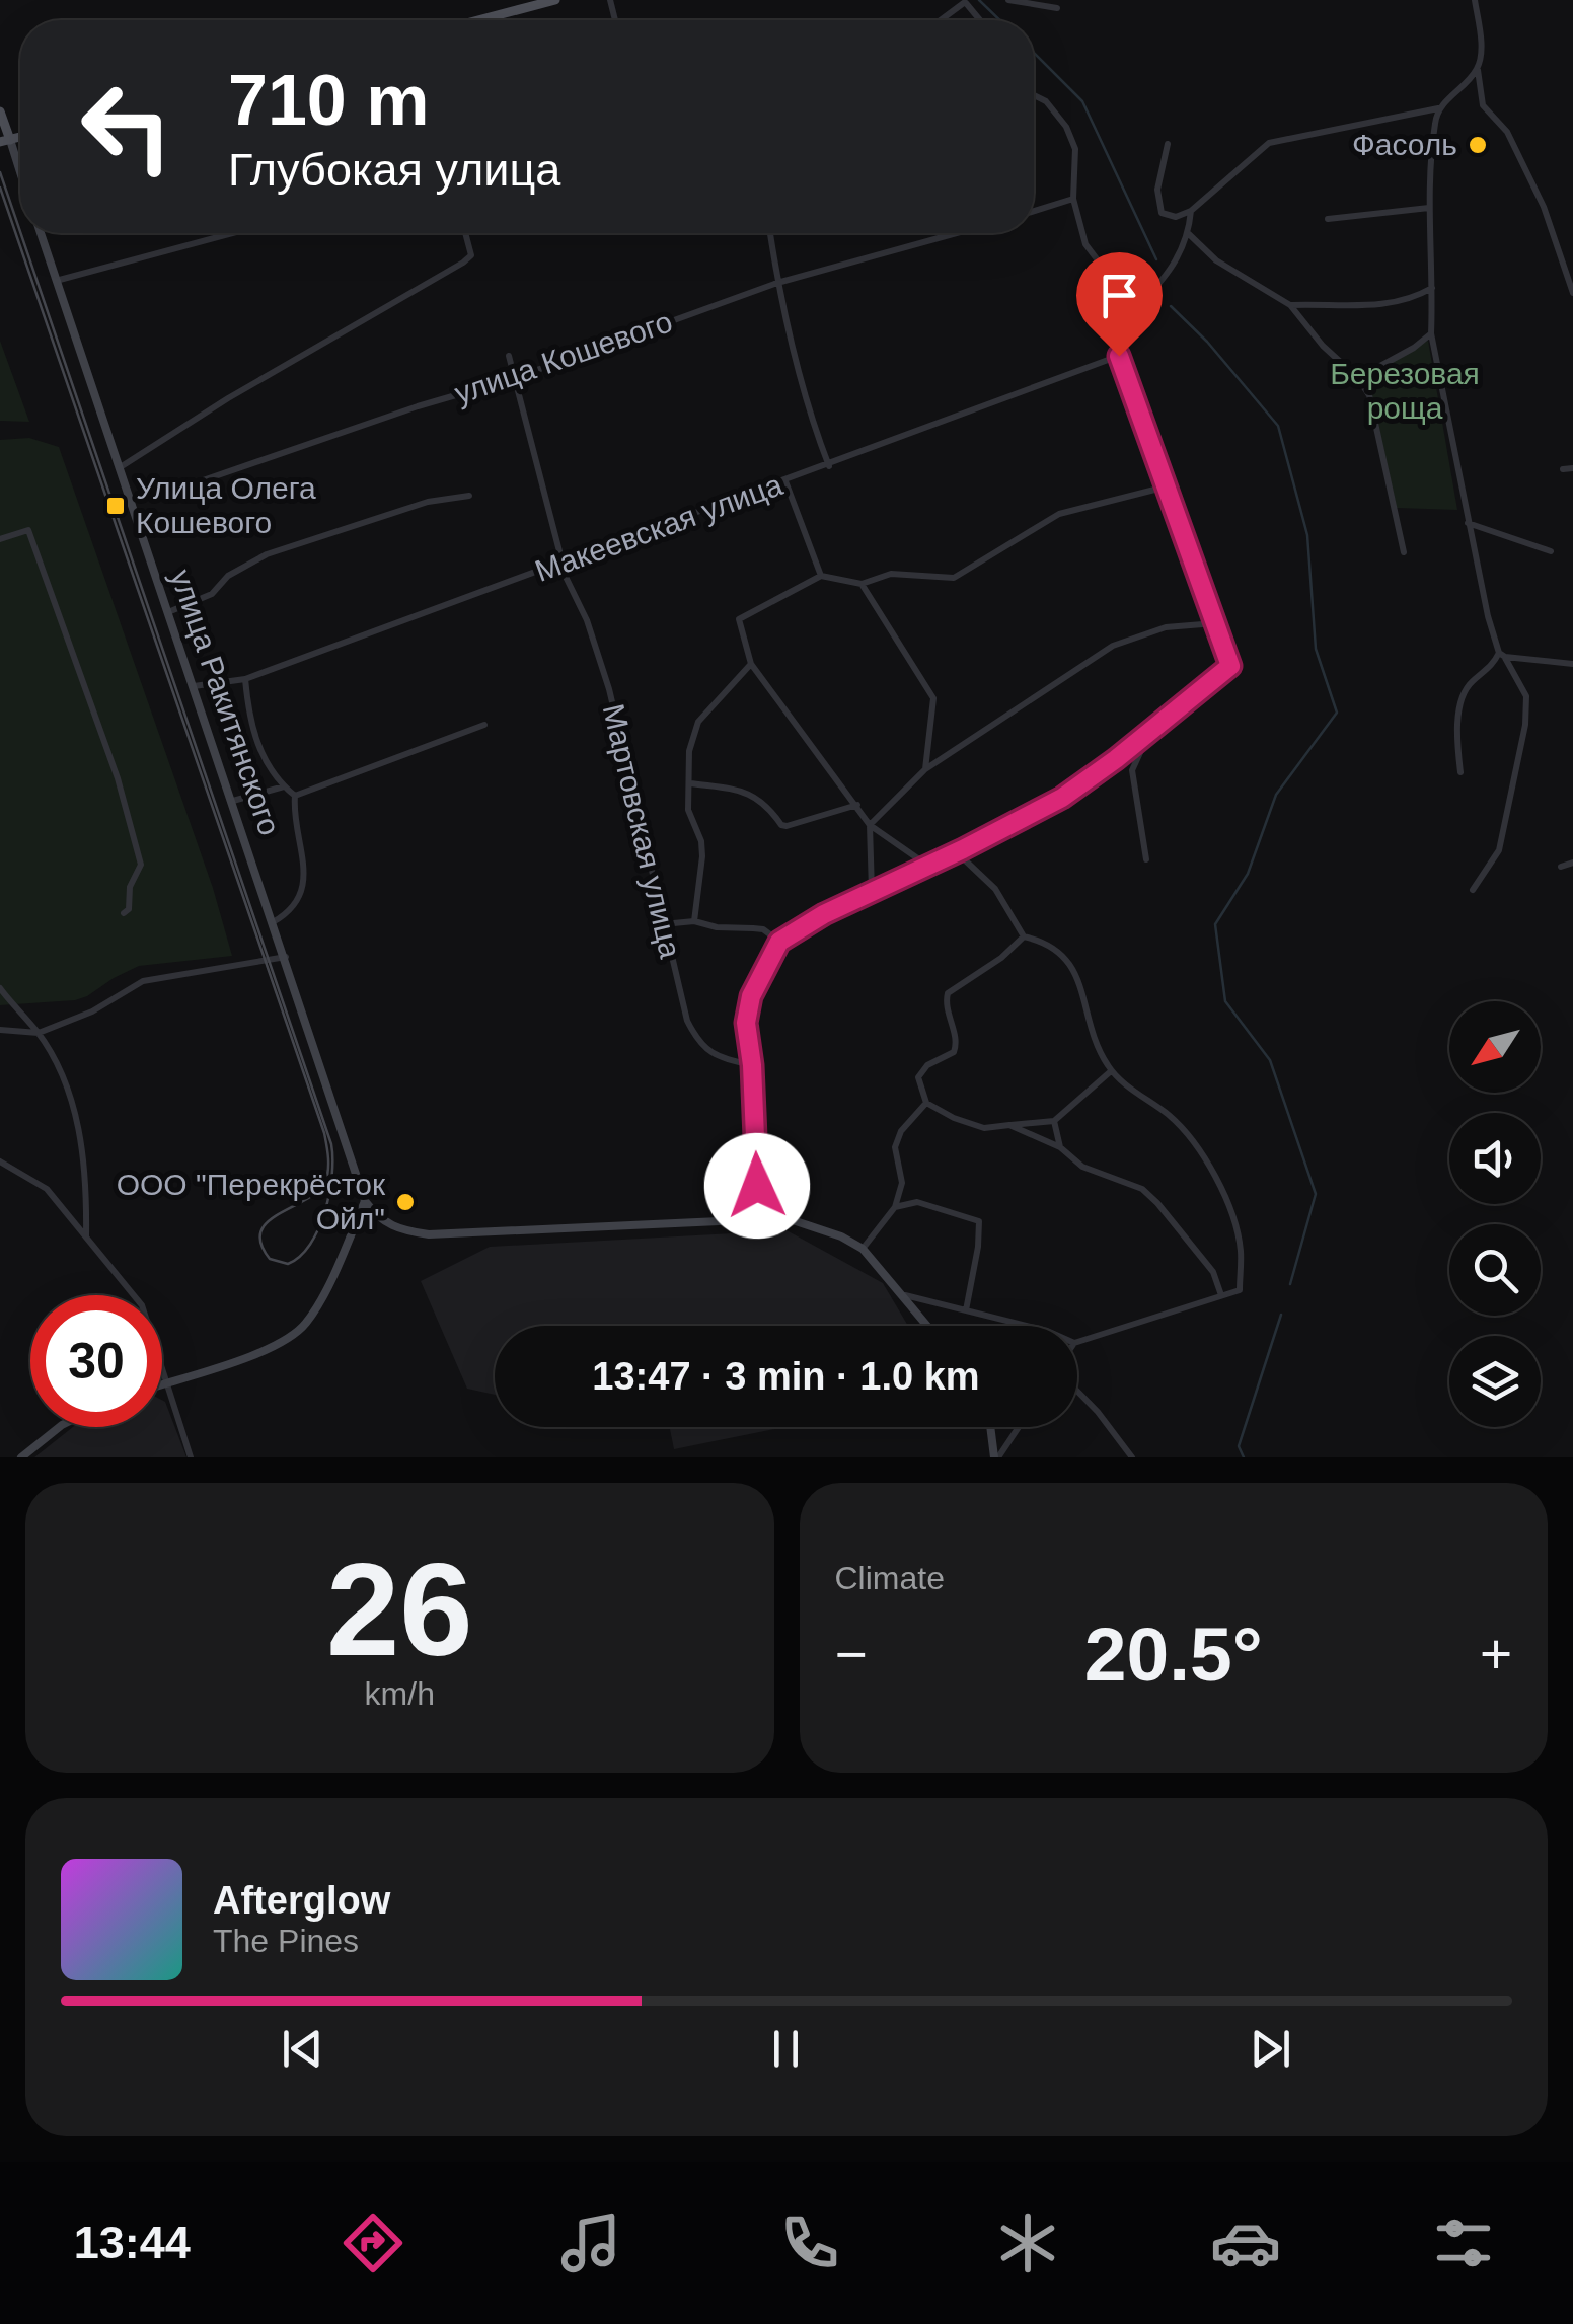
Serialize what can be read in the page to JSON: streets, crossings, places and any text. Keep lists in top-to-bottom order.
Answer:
{
  "streets": {
    "main road": ["улица Ракитянского"],
    "street": ["улица Кошевого", "Макеевская улица", "Мартовская улица"]
  },
  "crossings": [
    ["улица Кошевого", "улица Ракитянского"],
    ["улица Кошевого", "Мартовская улица"],
    ["Макеевская улица", "улица Ракитянского"],
    ["Макеевская улица", "Мартовская улица"]
  ],
  "parks": ["Березовая роща"],
  "places": {
    "other": ["Фасоль", "ООО \"Перекрёсток Ойл\""],
    "transit": ["Улица Олега Кошевого"]
  },
  "north": "bottom left",
  "page": {
    "turn": ["710 m", "Глубокая улица"],
    "limit": "30",
    "trip": "13:47 · 3 min · 1.0 km",
    "tile": [
      ["26", "km/h"],
      "Climate"
    ],
    "heat": ["−", "20.5°", "+"],
    "song": ["Afterglow", "The Pines"],
    "tabs": "13:44"
  }
}
